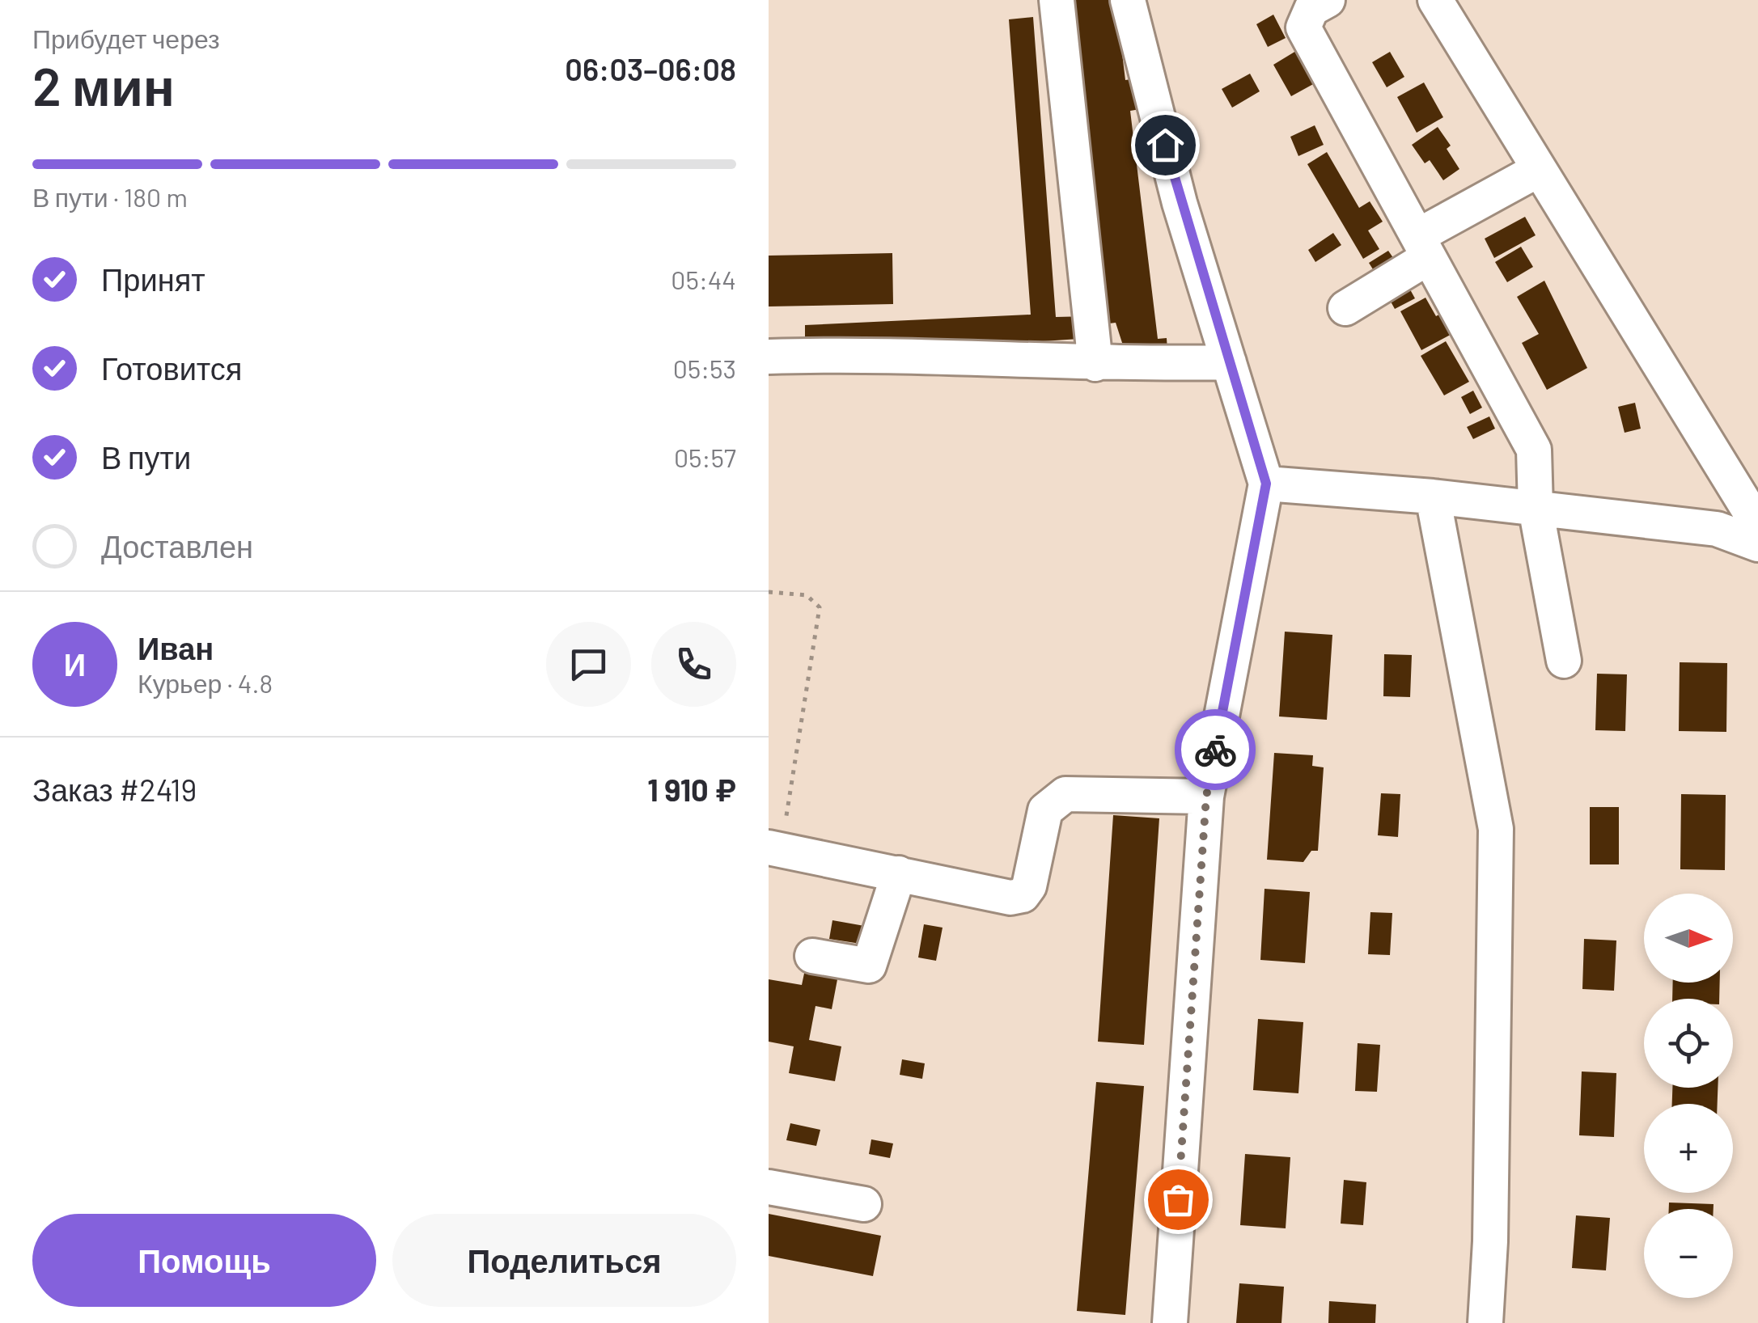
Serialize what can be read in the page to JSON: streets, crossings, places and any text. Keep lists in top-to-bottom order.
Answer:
{
  "north": "right",
  "page": {
    "heading": ["2 мин", "Прибудет через", "06:03–06:08"],
    "panel": [
      "Иван",
      "Курьер · 4.8",
      "Заказ #2419",
      "1 910 ₽"
    ],
    "bar": "В пути · 180 m",
    "list": [
      ["Принят", "05:44"],
      ["Готовится", "05:53"],
      ["В пути", "05:57"],
      "Доставлен"
    ],
    "round": "И",
    "map_buttons": ["+", "−"],
    "buttons": ["Помощь", "Поделиться"]
  }
}
